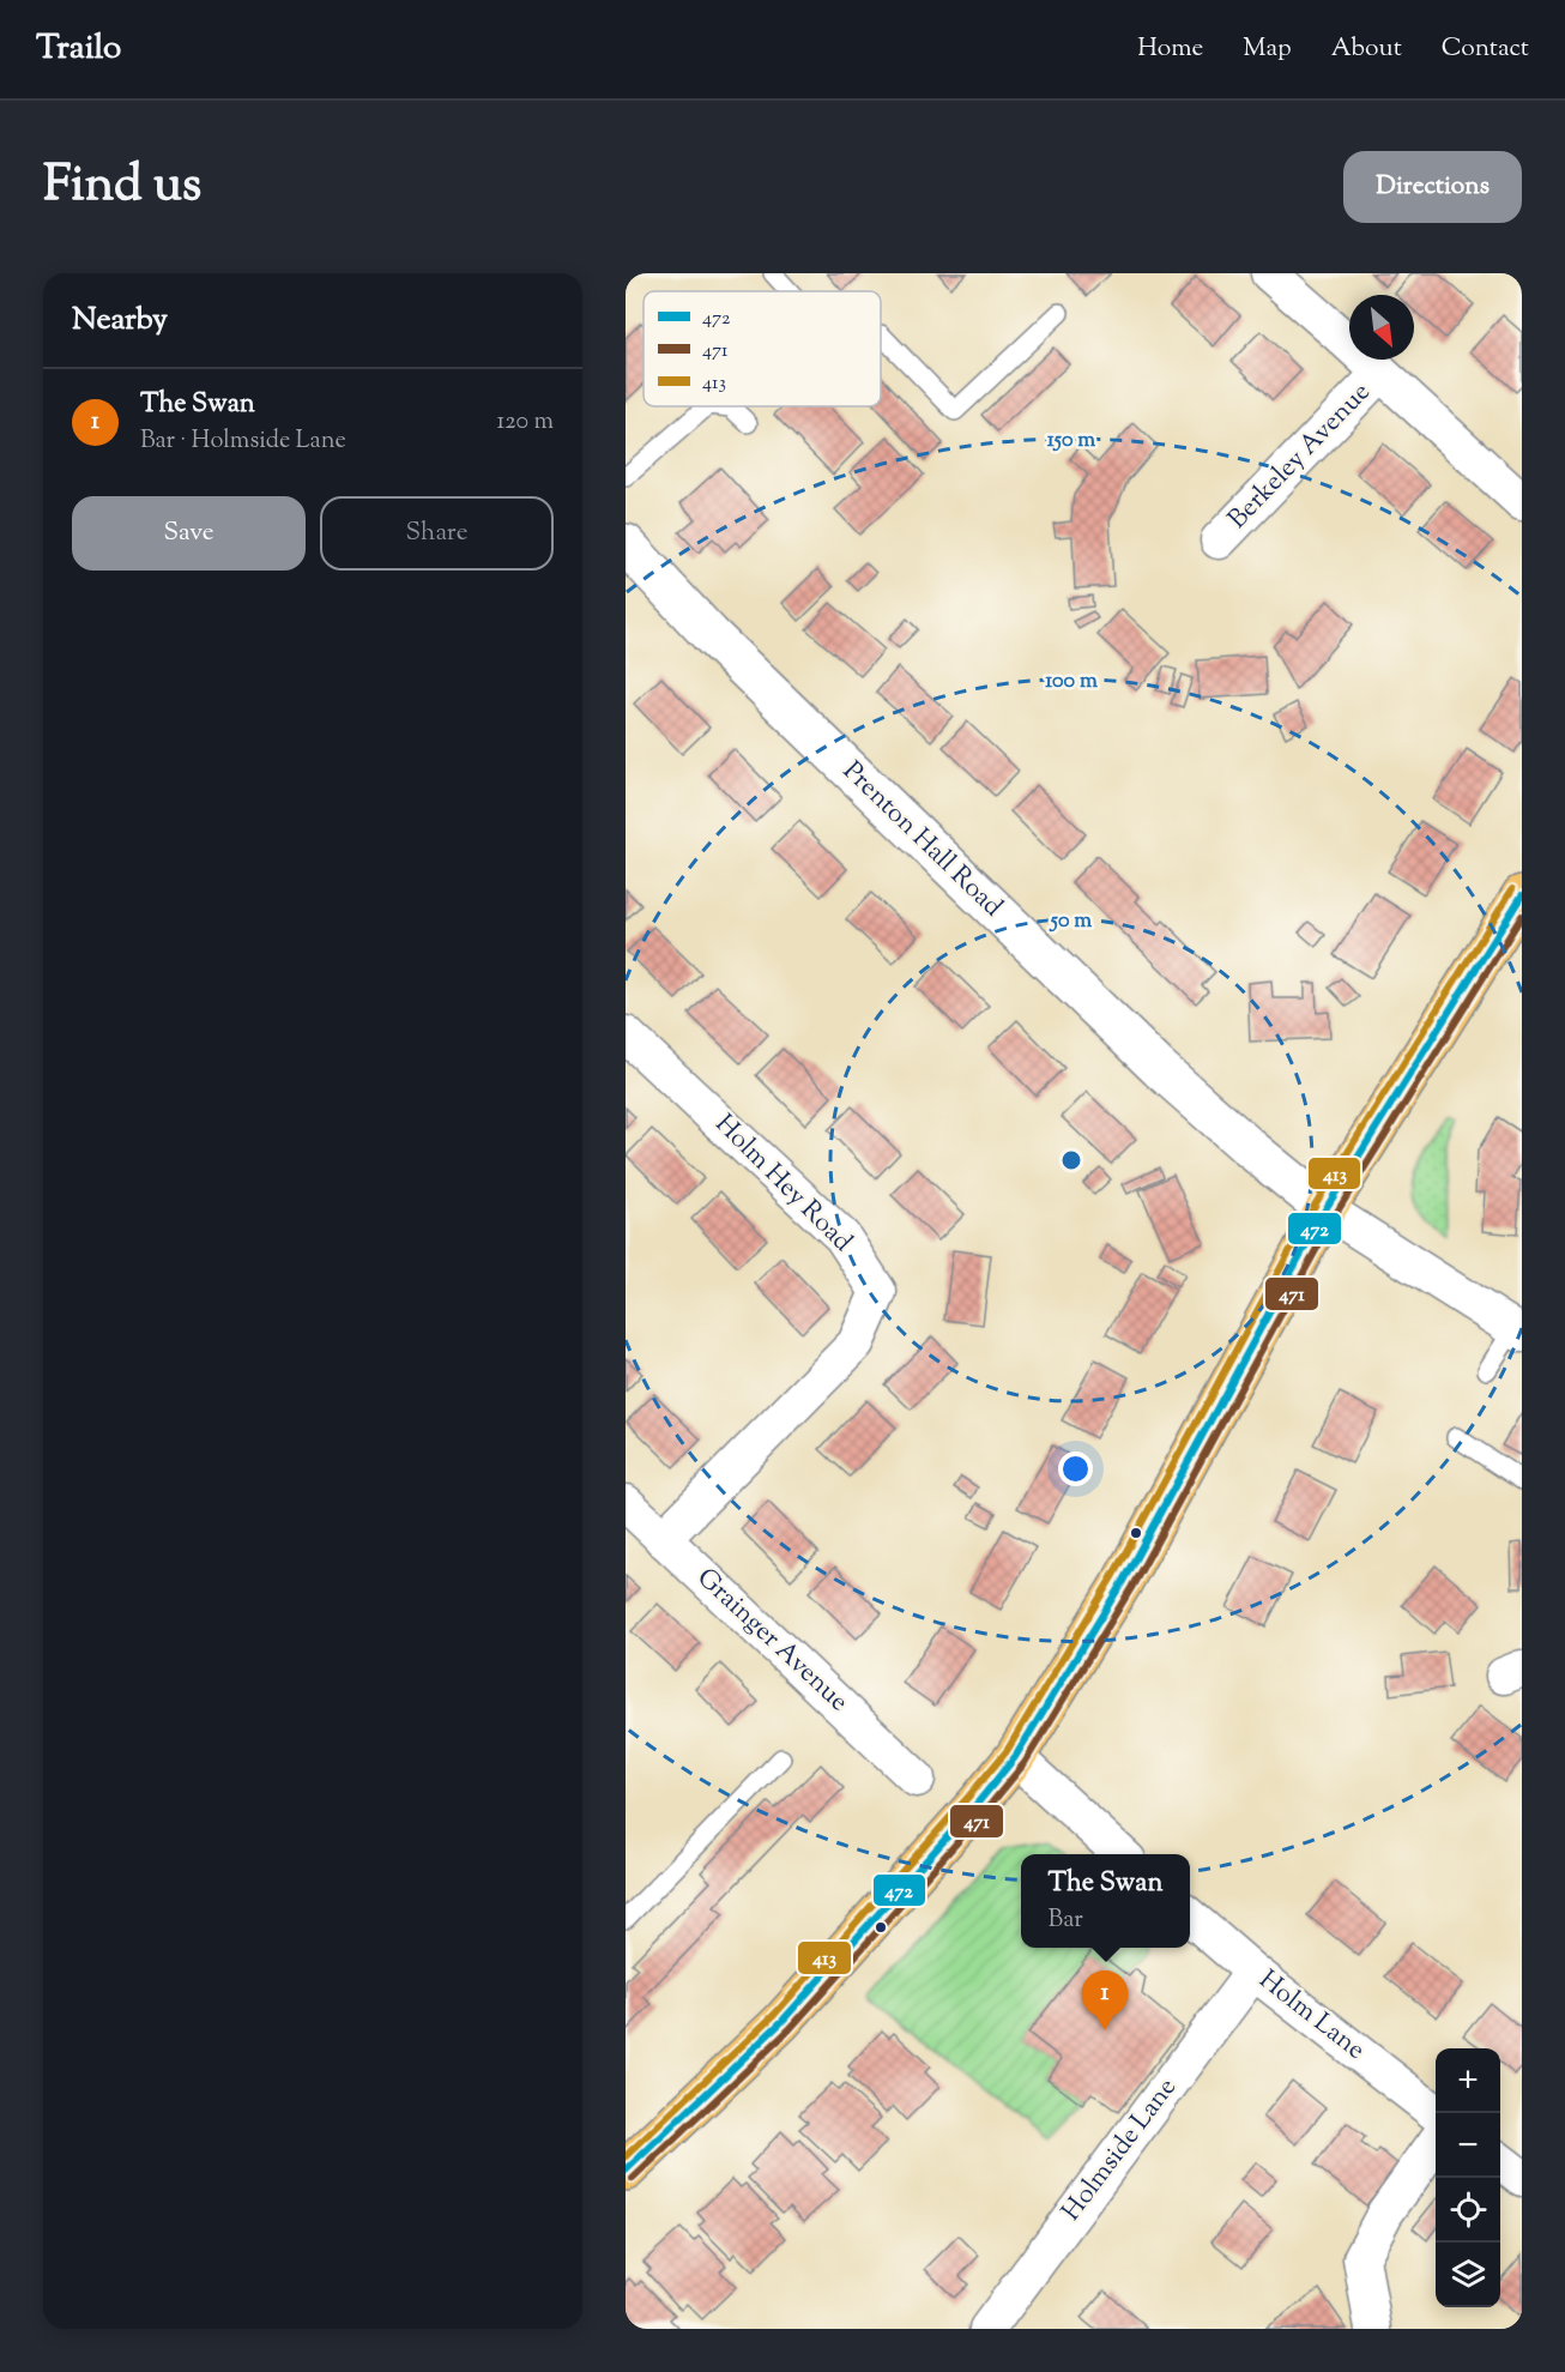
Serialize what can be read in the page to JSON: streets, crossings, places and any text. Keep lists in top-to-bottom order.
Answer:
{
  "streets": {
    "street": [
      "Berkeley Avenue",
      "Prenton Hall Road",
      "Holm Hey Road",
      "Grainger Avenue",
      "Holm Lane",
      "Holmside Lane"
    ]
  },
  "crossings": [
    ["Holm Hey Road", "Grainger Avenue"],
    ["Holm Lane", "Holmside Lane"]
  ],
  "lines": ["transit line 413", "transit line 472", "transit line 471"],
  "legend": ["472", "471", "413"],
  "north": "bottom right",
  "page": {
    "header": "Trailo",
    "nav": [
      "Home",
      "Map",
      "About",
      "Contact"
    ],
    "title": "Find us",
    "buttons": [
      "Directions",
      ["Save", "Share"]
    ],
    "heading": "Nearby",
    "list": [
      {
        "mark": "1",
        "name": "The Swan",
        "note": "Bar · Holmside Lane",
        "value": "120 m"
      }
    ],
    "popup": ["The Swan", "Bar"],
    "pins": "1",
    "map_buttons": ["+", "−"]
  },
  "rings": ["150 m", "100 m", "50 m"]
}
